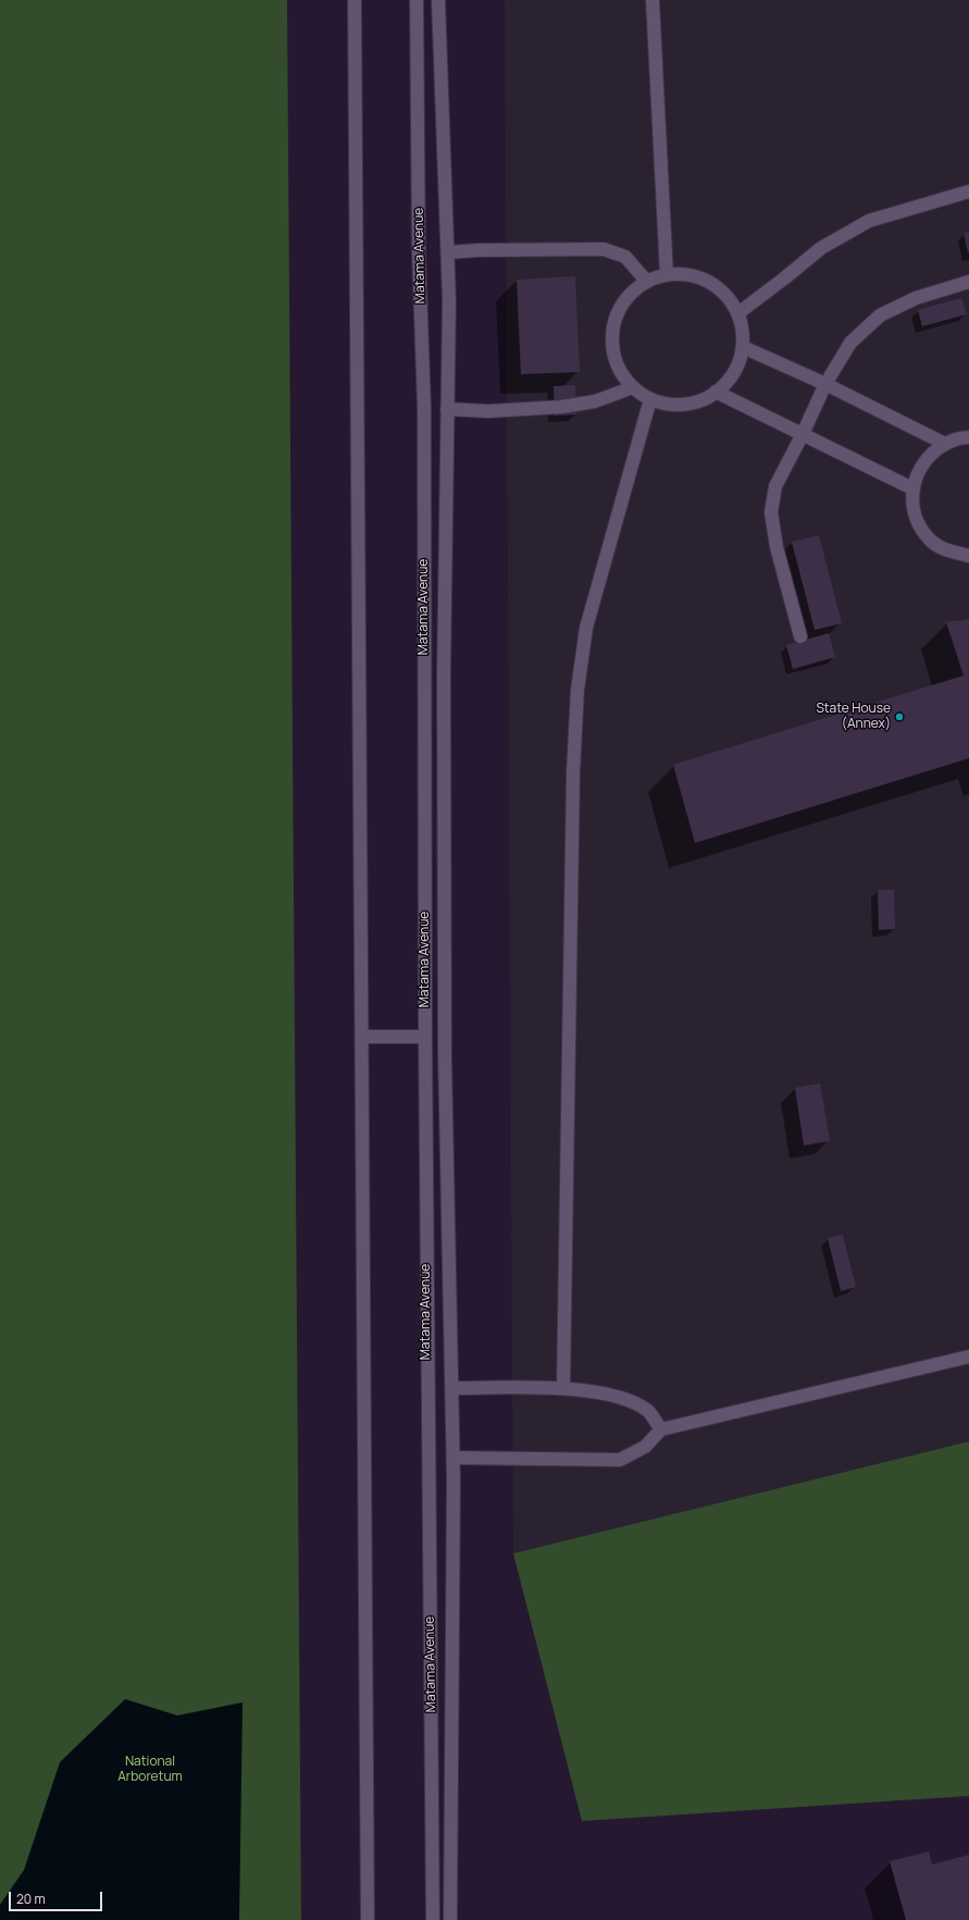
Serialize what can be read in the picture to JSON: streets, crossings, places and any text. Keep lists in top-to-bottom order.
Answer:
{
  "streets": {
    "main road": ["Matama Avenue"]
  },
  "parks": ["National Arboretum"],
  "places": ["State House (Annex)"],
  "scale_bar": "20 m"
}
